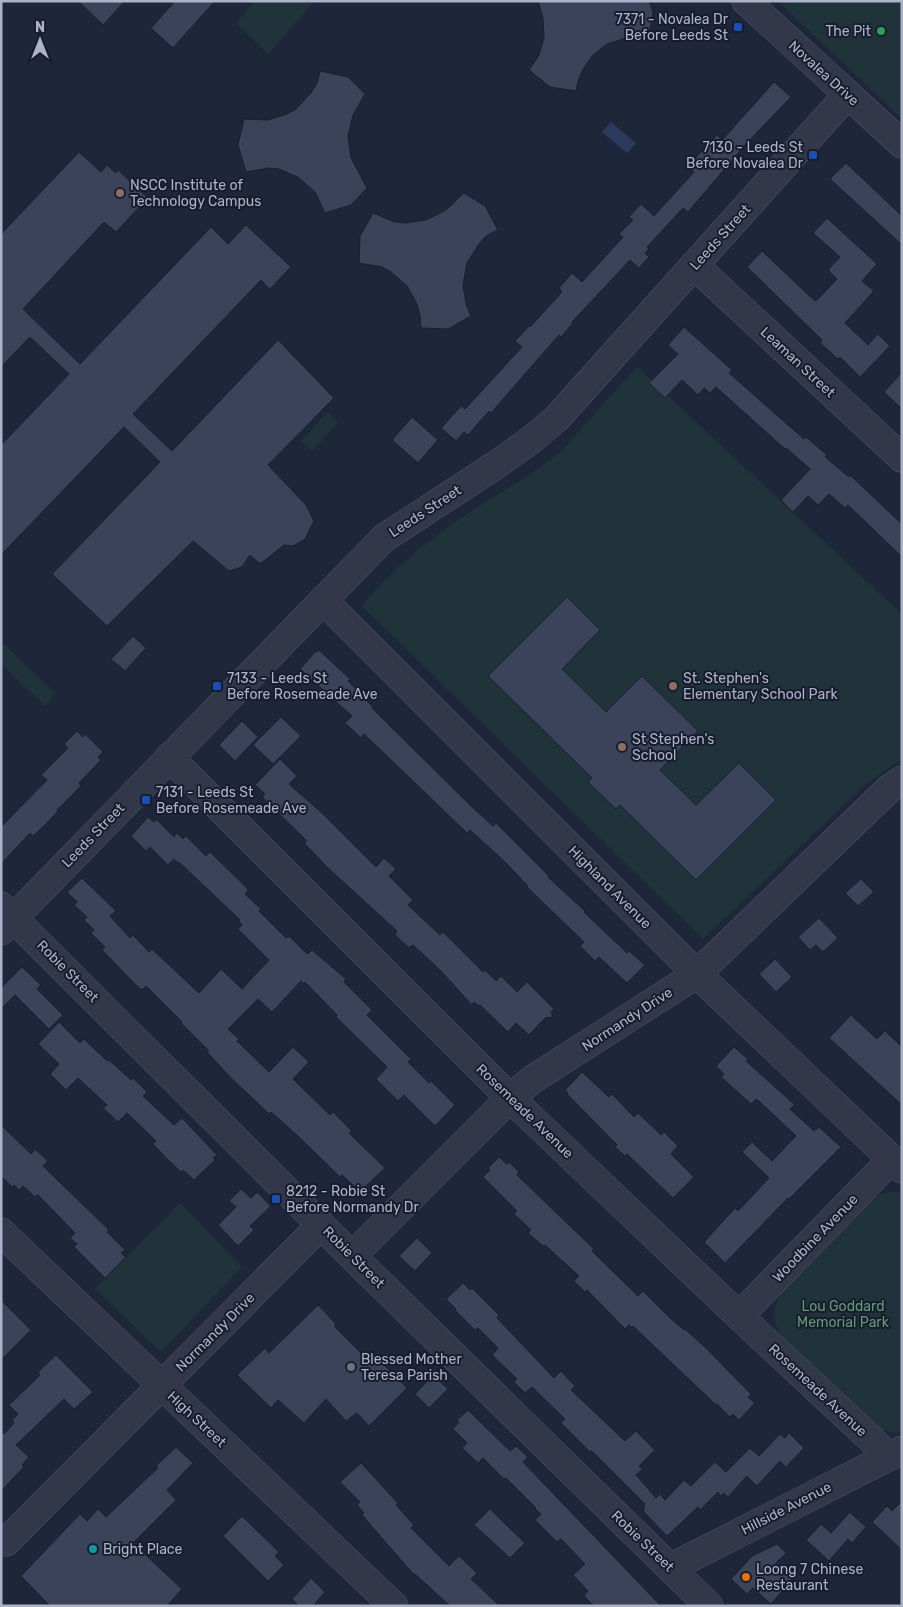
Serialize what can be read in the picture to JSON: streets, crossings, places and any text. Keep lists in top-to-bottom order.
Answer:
{
  "streets": {
    "street": [
      "Novalea Drive",
      "Leeds Street",
      "Leaman Street",
      "Highland Avenue",
      "Robie Street",
      "Normandy Drive",
      "Rosemeade Avenue",
      "Woodbine Avenue",
      "High Street",
      "Hillside Avenue"
    ]
  },
  "crossings": [
    ["Novalea Drive", "Leeds Street"],
    ["Leeds Street", "Leaman Street"],
    ["Leeds Street", "Highland Avenue"],
    ["Leeds Street", "Robie Street"],
    ["Leeds Street", "Rosemeade Avenue"],
    ["Highland Avenue", "Normandy Drive"],
    ["Highland Avenue", "Woodbine Avenue"],
    ["Robie Street", "Normandy Drive"],
    ["Robie Street", "Hillside Avenue"],
    ["Normandy Drive", "Rosemeade Avenue"],
    ["Normandy Drive", "High Street"],
    ["Rosemeade Avenue", "Woodbine Avenue"],
    ["Rosemeade Avenue", "Hillside Avenue"]
  ],
  "parks": ["Lou Goddard Memorial Park"],
  "places": {
    "transit": [
      "7371 - Novalea Dr Before Leeds St",
      "7130 - Leeds St Before Novalea Dr",
      "7133 - Leeds St Before Rosemeade Ave",
      "7131 - Leeds St Before Rosemeade Ave",
      "8212 - Robie St Before Normandy Dr"
    ],
    "other": [
      "The Pit",
      "NSCC Institute of Technology Campus",
      "St. Stephen's Elementary School Park",
      "St Stephen's School",
      "Blessed Mother Teresa Parish",
      "Bright Place",
      "Loong 7 Chinese Restaurant"
    ]
  },
  "north": "top"
}
